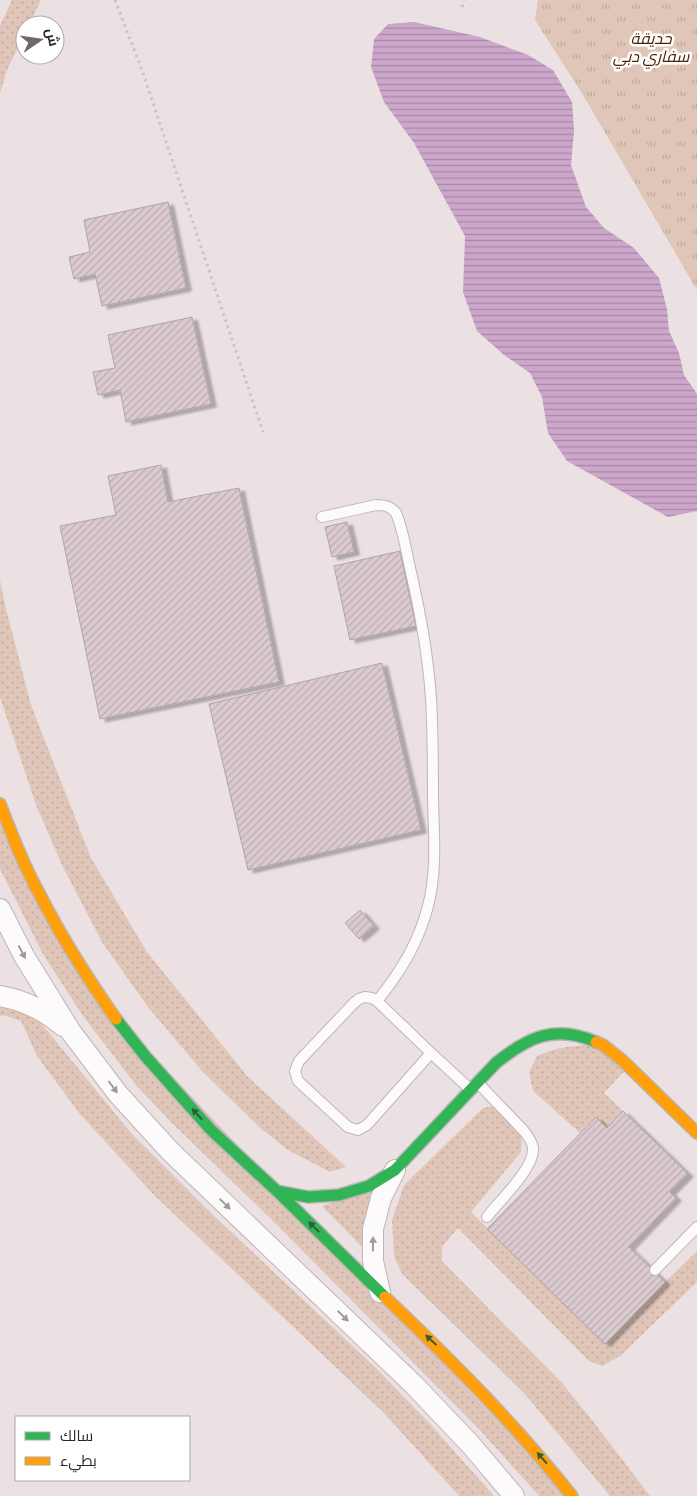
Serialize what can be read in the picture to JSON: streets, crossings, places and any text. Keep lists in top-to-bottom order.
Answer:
{
  "parks": ["حديقة سفاري دبي"],
  "legend": ["سالك", "بطيء"],
  "north": "right"
}
